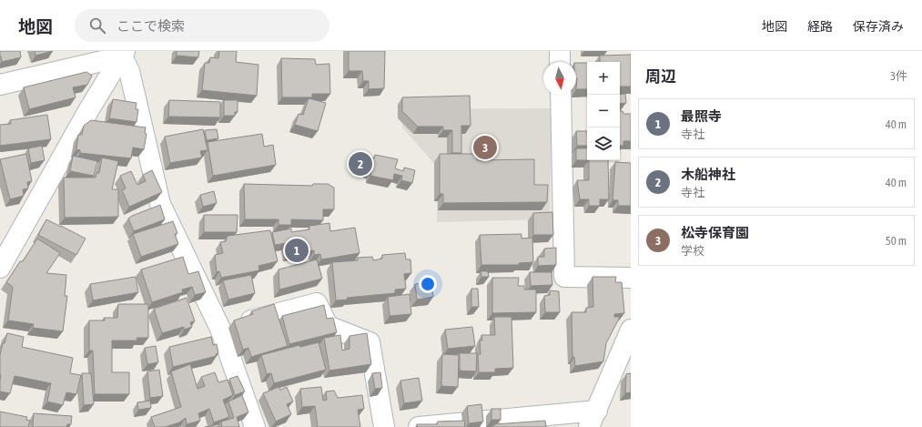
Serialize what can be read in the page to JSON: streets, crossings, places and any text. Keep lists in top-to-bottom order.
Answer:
{
  "north": "bottom",
  "page": {
    "header": "地図",
    "search": "ここで検索",
    "nav": ["地図", "経路", "保存済み"],
    "heading": ["周辺", "3件"],
    "map_buttons": ["+", "−"],
    "list": [
      {
        "mark": "1",
        "name": "最照寺",
        "note": "寺社",
        "value": "40 m"
      },
      {
        "mark": "2",
        "name": "木船神社",
        "note": "寺社",
        "value": "40 m"
      },
      {
        "mark": "3",
        "name": "松寺保育園",
        "note": "学校",
        "value": "50 m"
      }
    ],
    "pins": ["3", "2", "1"]
  }
}
